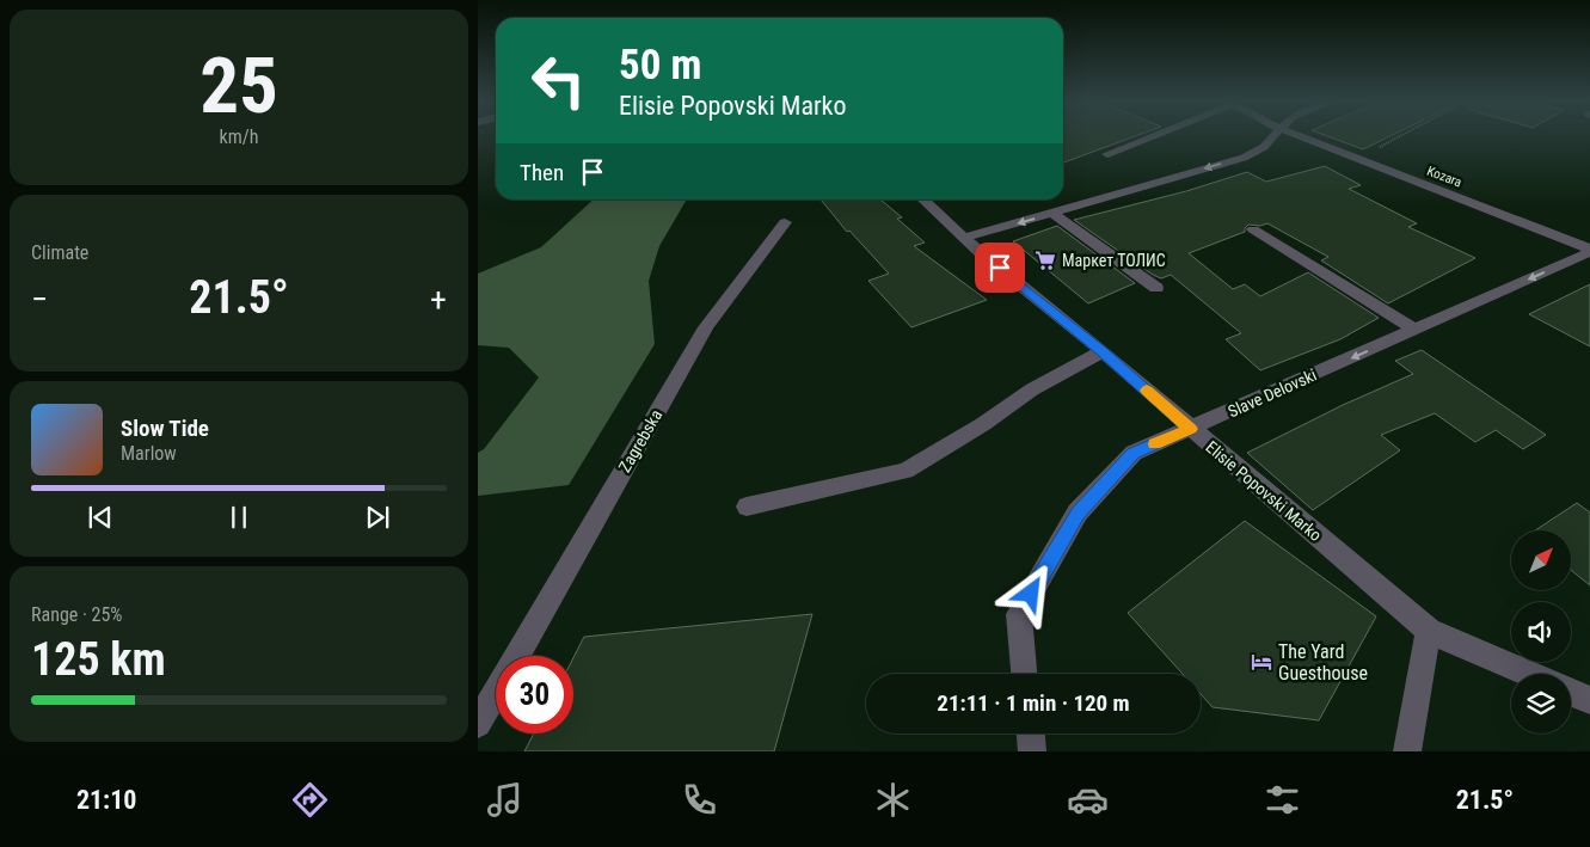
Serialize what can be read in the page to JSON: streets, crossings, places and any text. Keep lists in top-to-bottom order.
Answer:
{
  "streets": {
    "street": [
      "Kozara",
      "Slave Delovski",
      "Zagrebska",
      "Elisie Popovski Marko"
    ]
  },
  "crossings": [
    ["Kozara", "Slave Delovski"],
    ["Slave Delovski", "Elisie Popovski Marko"]
  ],
  "one_way": ["Slave Delovski"],
  "places": {
    "supermarket": ["Маркет ТОЛИС"],
    "hotel": ["The Yard Guesthouse"]
  },
  "north": "top right",
  "page": {
    "tile": [
      ["25", "km/h"],
      "Climate",
      ["Range · 25%", "125 km"]
    ],
    "turn": ["50 m", "Elisie Popovski Marko"],
    "then": "Then",
    "heat": ["−", "21.5°", "+"],
    "song": ["Slow Tide", "Marlow"],
    "limit": "30",
    "trip": "21:11 · 1 min · 120 m",
    "tabs": ["21:10", "21.5°"]
  }
}
